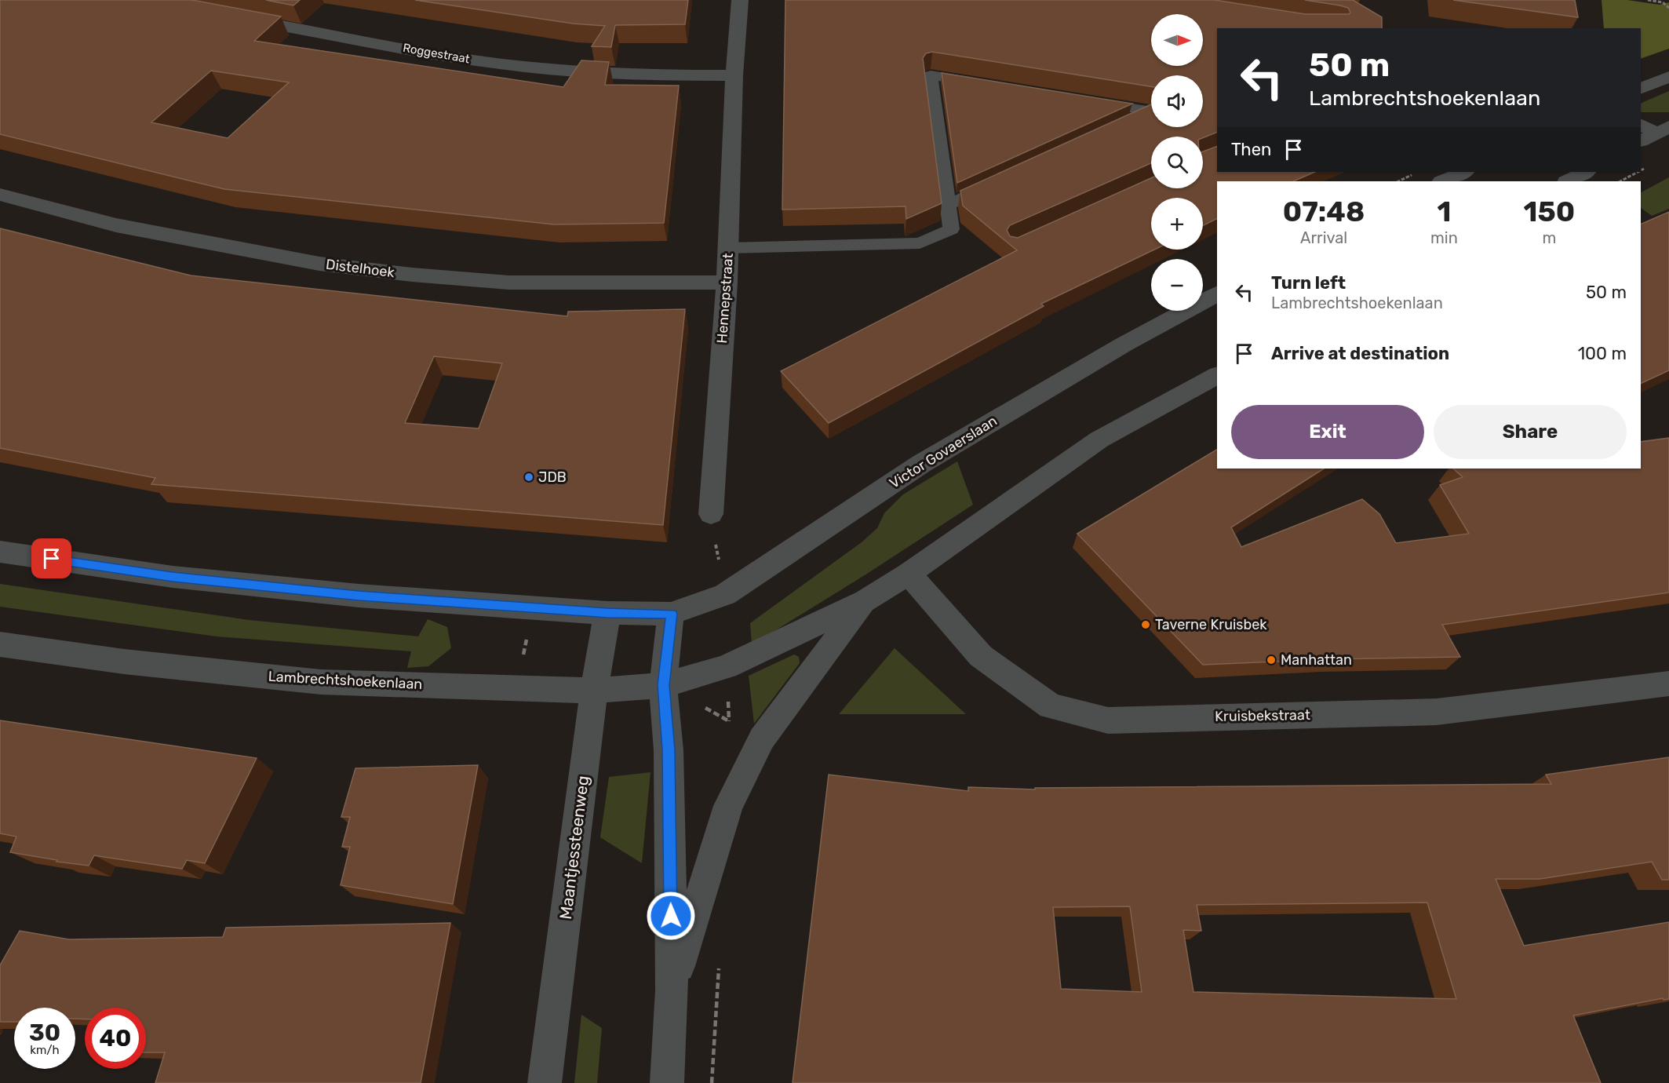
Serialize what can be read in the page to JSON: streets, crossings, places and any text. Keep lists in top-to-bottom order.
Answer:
{
  "streets": {
    "street": [
      "Roggestraat",
      "Distelhoek",
      "Hennepstraat",
      "Victor Govaerslaan",
      "Lambrechtshoekenlaan",
      "Kruisbekstraat",
      "Maantjessteenweg"
    ]
  },
  "crossings": [
    ["Roggestraat", "Hennepstraat"],
    ["Distelhoek", "Hennepstraat"],
    ["Lambrechtshoekenlaan", "Maantjessteenweg"]
  ],
  "places": ["JDB", "Taverne Kruisbek", "Manhattan"],
  "north": "right",
  "page": {
    "map_buttons": ["+", "−"],
    "turn": ["50 m", "Lambrechtshoekenlaan"],
    "then": "Then",
    "eta": [
      "07:48",
      "Arrival",
      "1",
      "min",
      "150",
      "m"
    ],
    "list": [
      {
        "name": "Turn left",
        "note": "Lambrechtshoekenlaan",
        "value": "50 m"
      },
      {
        "name": "Arrive at destination",
        "value": "100 m"
      }
    ],
    "buttons": ["Exit", "Share"],
    "speed": "30 km/h",
    "limit": "40"
  }
}
